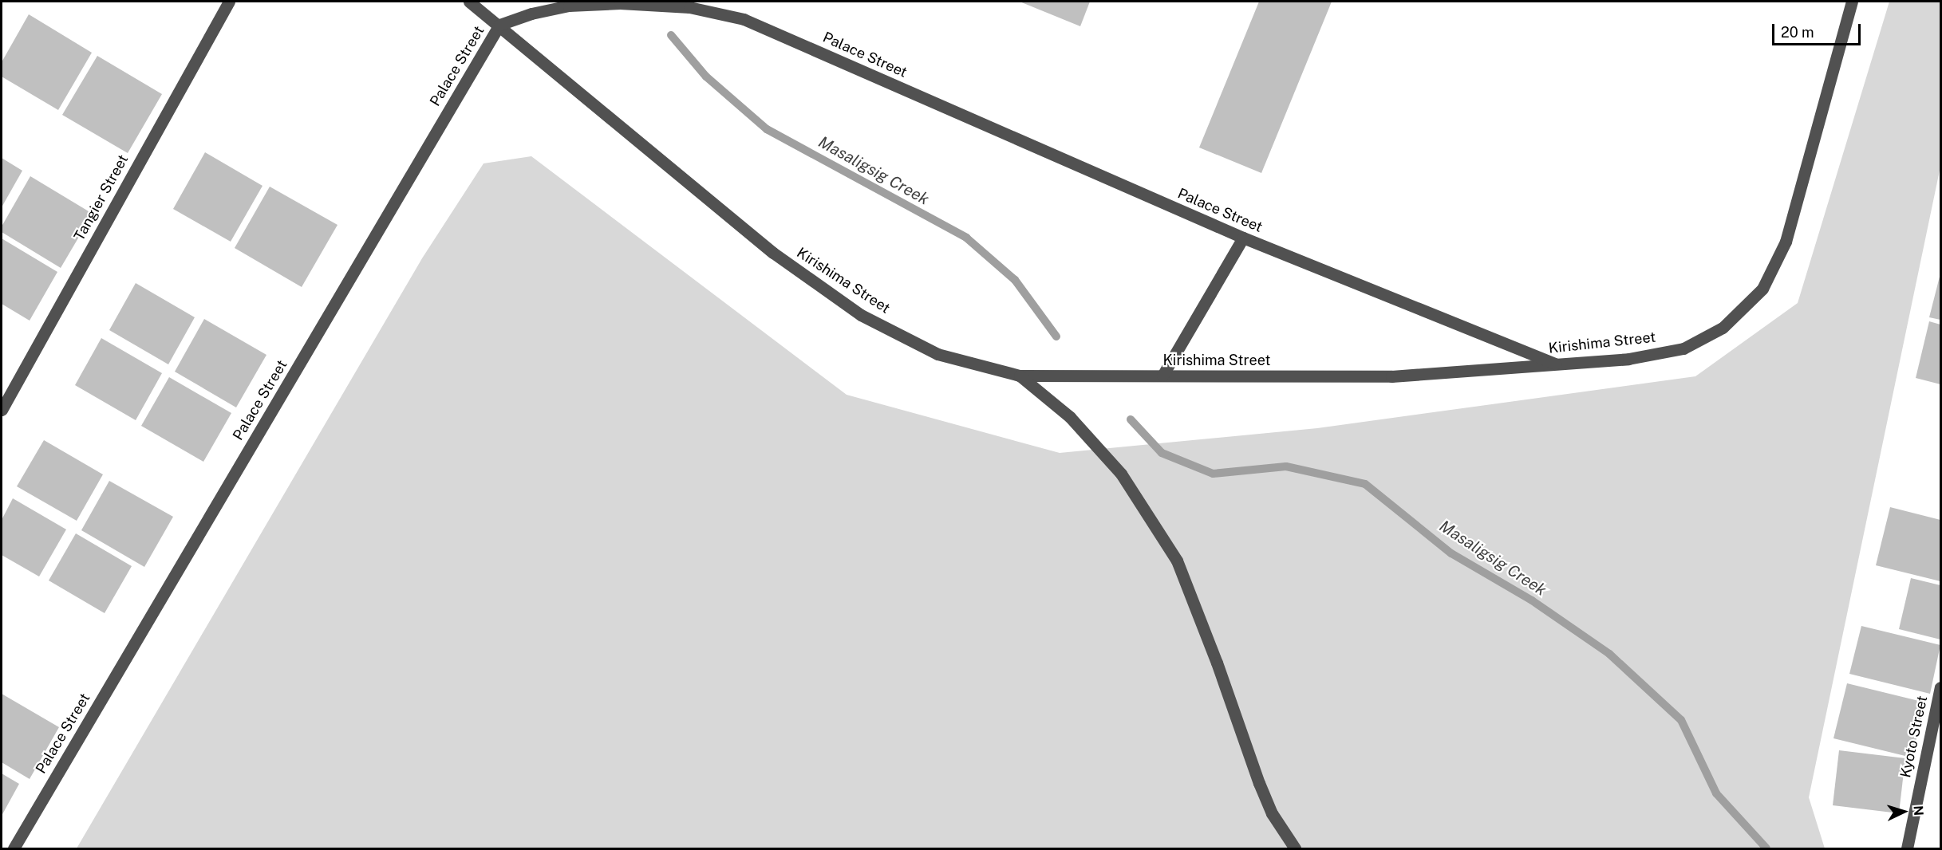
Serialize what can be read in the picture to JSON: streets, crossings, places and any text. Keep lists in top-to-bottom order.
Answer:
{
  "streets": {
    "street": [
      "Palace Street",
      "Tangier Street",
      "Kirishima Street",
      "Kyoto Street"
    ]
  },
  "crossings": [
    ["Palace Street", "Kirishima Street"]
  ],
  "water": ["Masaligsig Creek"],
  "scale_bar": "20 m",
  "north": "right"
}
